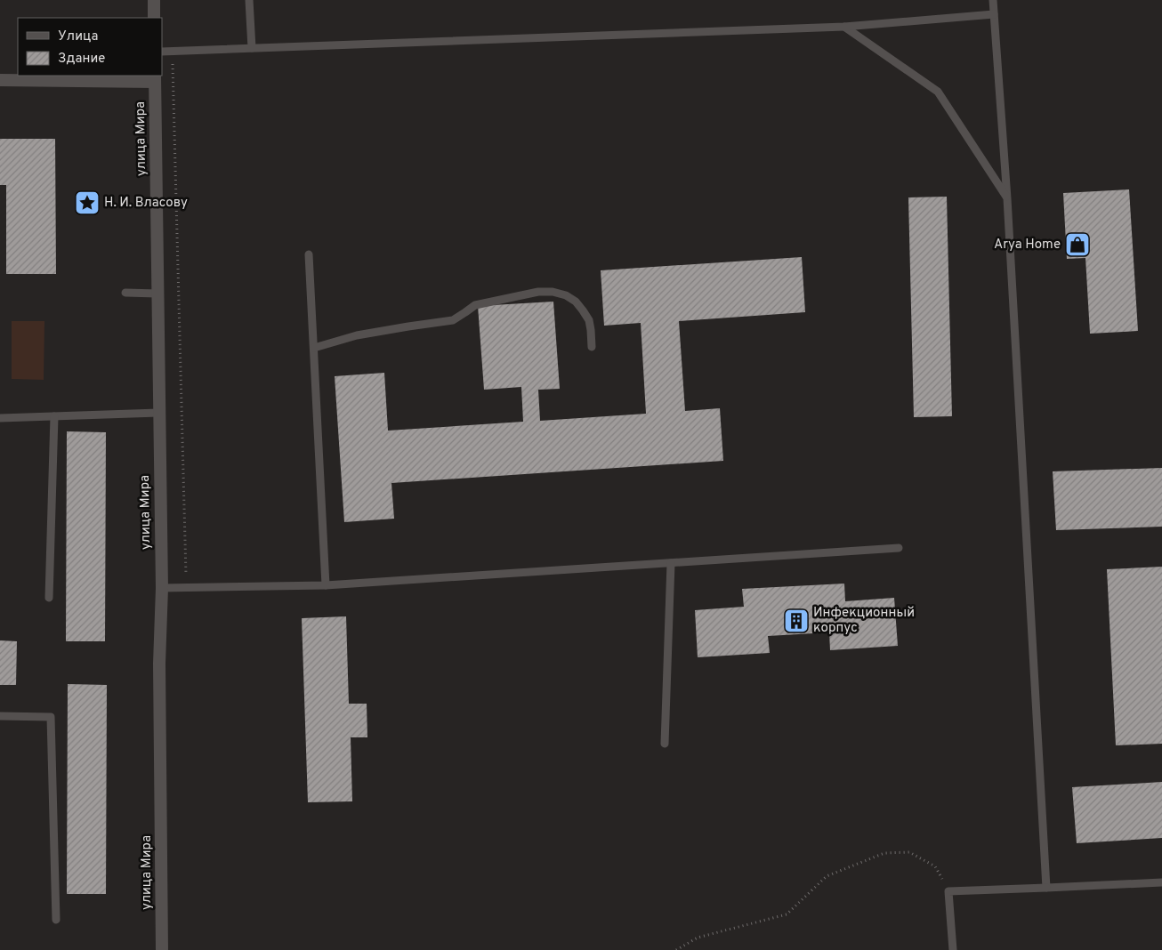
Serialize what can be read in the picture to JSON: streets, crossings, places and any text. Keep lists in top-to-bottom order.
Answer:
{
  "streets": {
    "street": ["улица Мира"]
  },
  "places": {
    "place": ["Н. И. Власову"],
    "shop": ["Arya Home"],
    "building": ["Инфекционный корпус"]
  },
  "legend": ["Улица", "Здание"]
}
